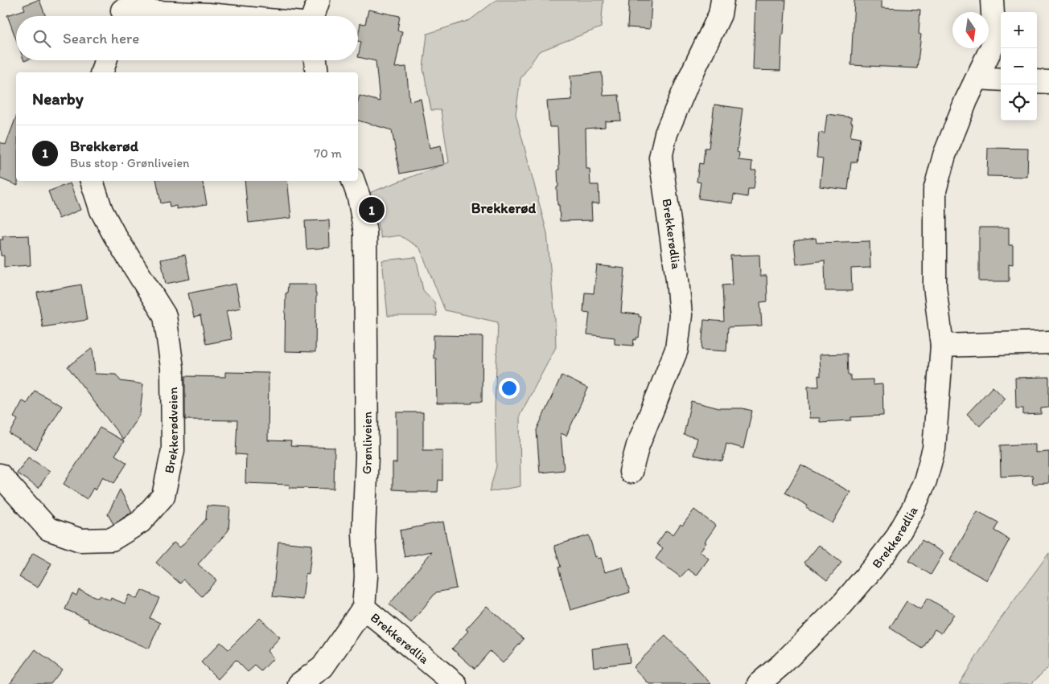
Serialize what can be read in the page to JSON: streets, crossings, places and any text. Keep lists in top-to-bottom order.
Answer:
{
  "streets": {
    "street": ["Brekkerødlia", "Brekkerødveien", "Grønliveien"]
  },
  "crossings": [
    ["Brekkerødlia", "Grønliveien"]
  ],
  "districts": ["Brekkerød"],
  "north": "bottom",
  "page": {
    "map_buttons": ["+", "−"],
    "search": "Search here",
    "heading": "Nearby",
    "list": [
      {
        "mark": "1",
        "name": "Brekkerød",
        "note": "Bus stop · Grønliveien",
        "value": "70 m"
      }
    ],
    "pins": "1"
  }
}
